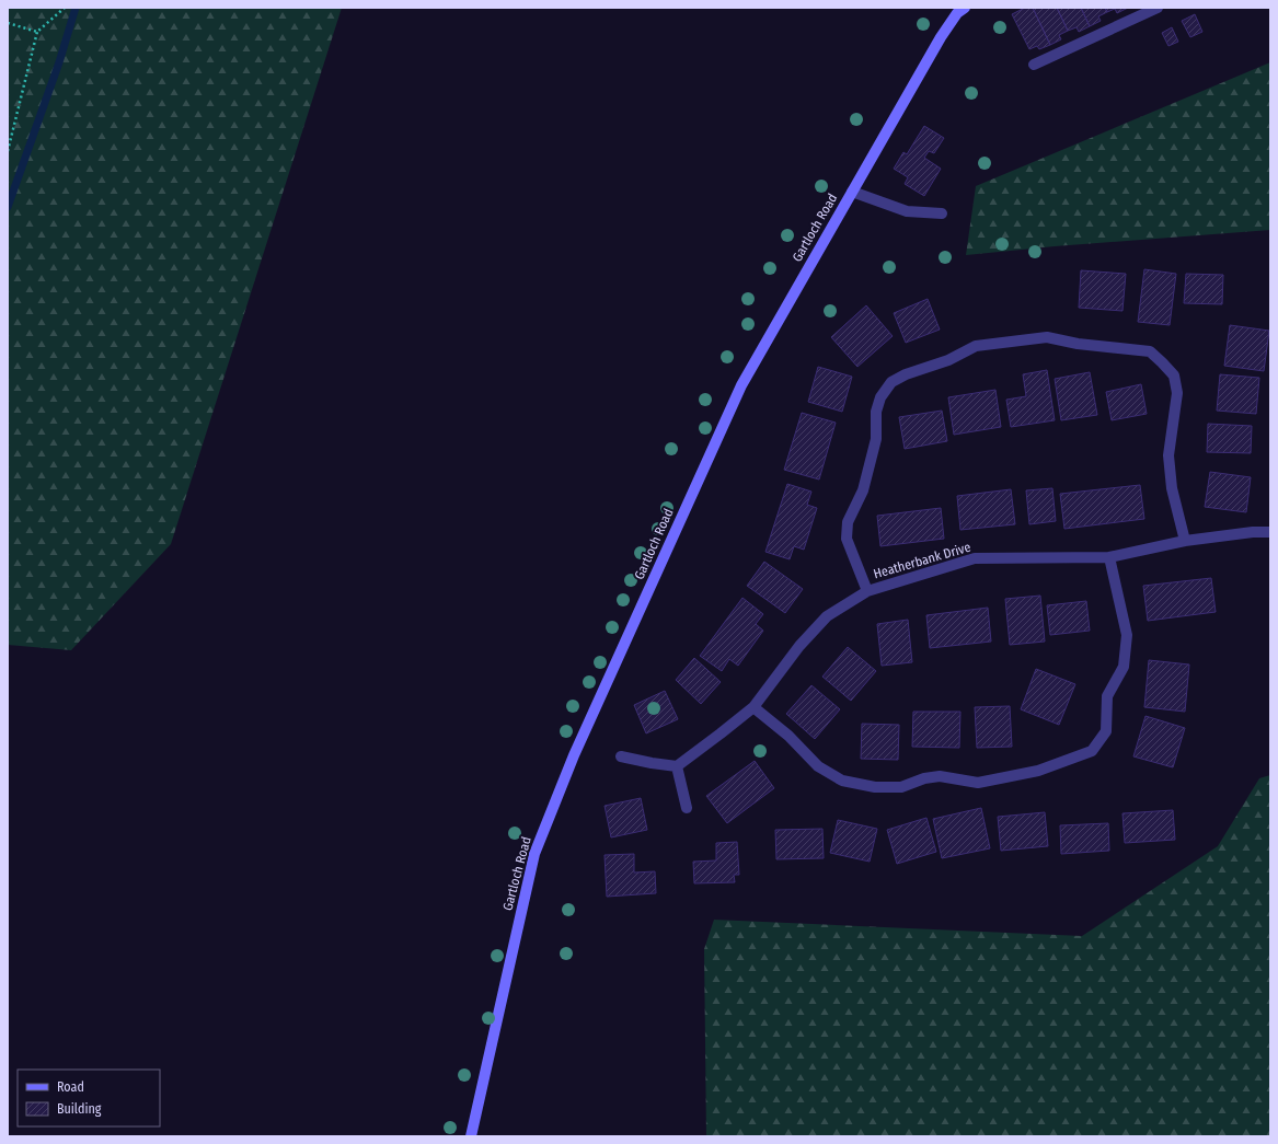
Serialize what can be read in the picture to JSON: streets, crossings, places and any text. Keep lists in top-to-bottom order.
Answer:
{
  "streets": {
    "main road": ["Gartloch Road"],
    "street": ["Heatherbank Drive"]
  },
  "legend": ["Road", "Building"]
}
